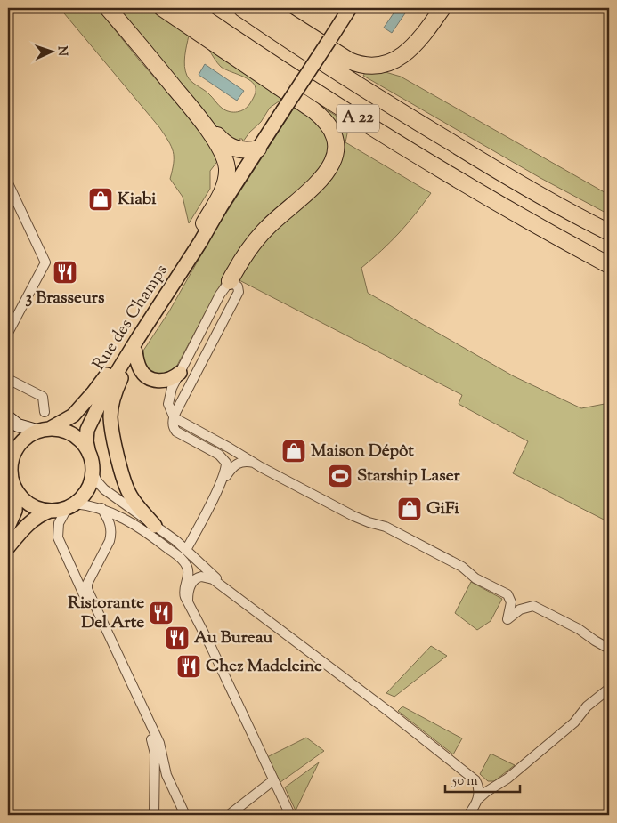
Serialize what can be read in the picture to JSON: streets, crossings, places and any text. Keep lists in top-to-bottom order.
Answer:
{
  "streets": {
    "highway": ["A 22"],
    "main road": ["Rue des Champs"]
  },
  "places": {
    "shop": ["Kiabi", "Maison Dépôt", "GiFi"],
    "restaurant": [
      "3 Brasseurs",
      "Ristorante Del Arte",
      "Au Bureau",
      "Chez Madeleine"
    ],
    "sports": ["Starship Laser"]
  },
  "scale_bar": "50 m",
  "north": "right"
}
